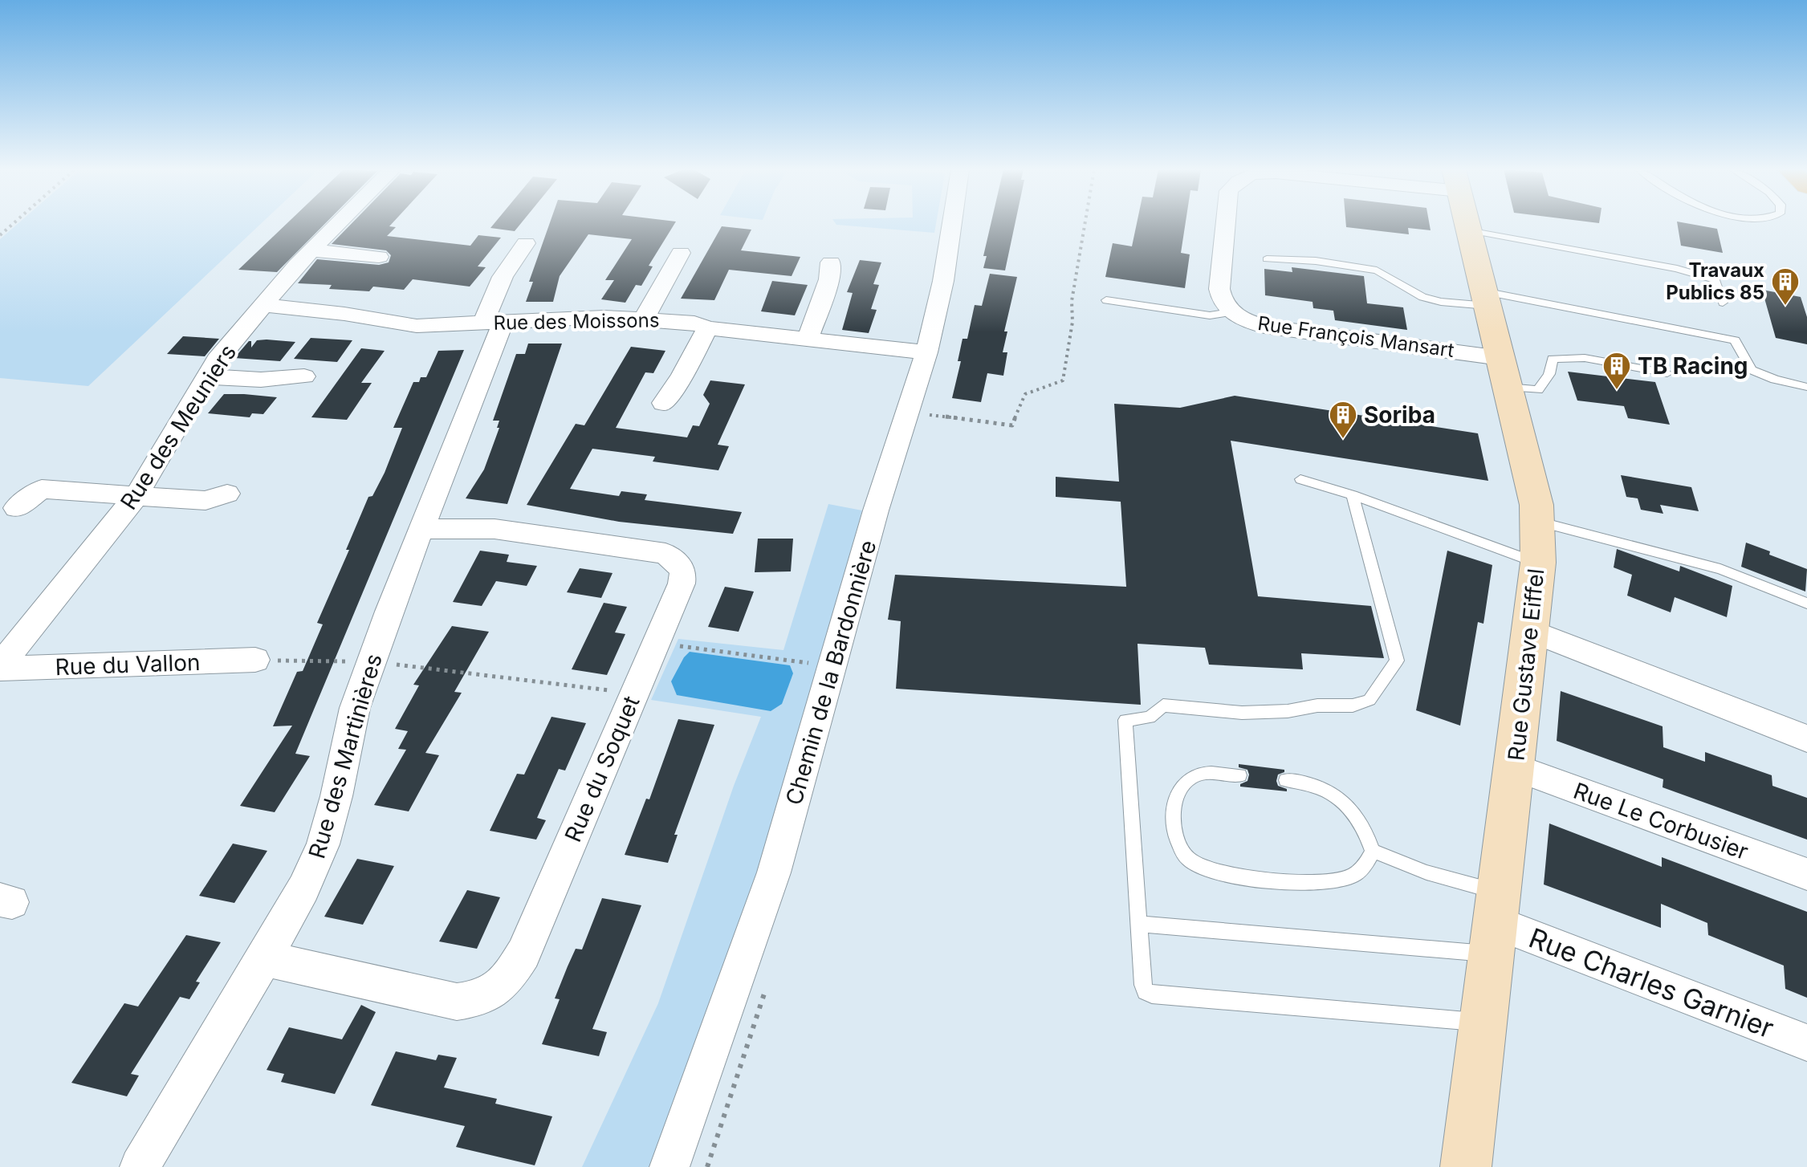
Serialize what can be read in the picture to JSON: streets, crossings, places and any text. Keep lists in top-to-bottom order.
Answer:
{
  "streets": {
    "street": [
      "Rue des Moissons",
      "Rue François Mansart",
      "Rue des Meuniers",
      "Rue du Vallon",
      "Rue Gustave Eiffel",
      "Chemin de la Bardonnière",
      "Rue des Martinières",
      "Rue du Soquet",
      "Rue Le Corbusier",
      "Rue Charles Garnier"
    ]
  },
  "crossings": [
    ["Rue des Moissons", "Rue des Meuniers"],
    ["Rue des Moissons", "Chemin de la Bardonnière"],
    ["Rue des Moissons", "Rue des Martinières"],
    ["Rue François Mansart", "Rue Gustave Eiffel"],
    ["Rue des Meuniers", "Rue du Vallon"],
    ["Rue Gustave Eiffel", "Rue Le Corbusier"],
    ["Rue Gustave Eiffel", "Rue Charles Garnier"],
    ["Rue des Martinières", "Rue du Soquet"]
  ],
  "places": {
    "building": ["Travaux Publics 85", "TB Racing", "Soriba"]
  }
}
